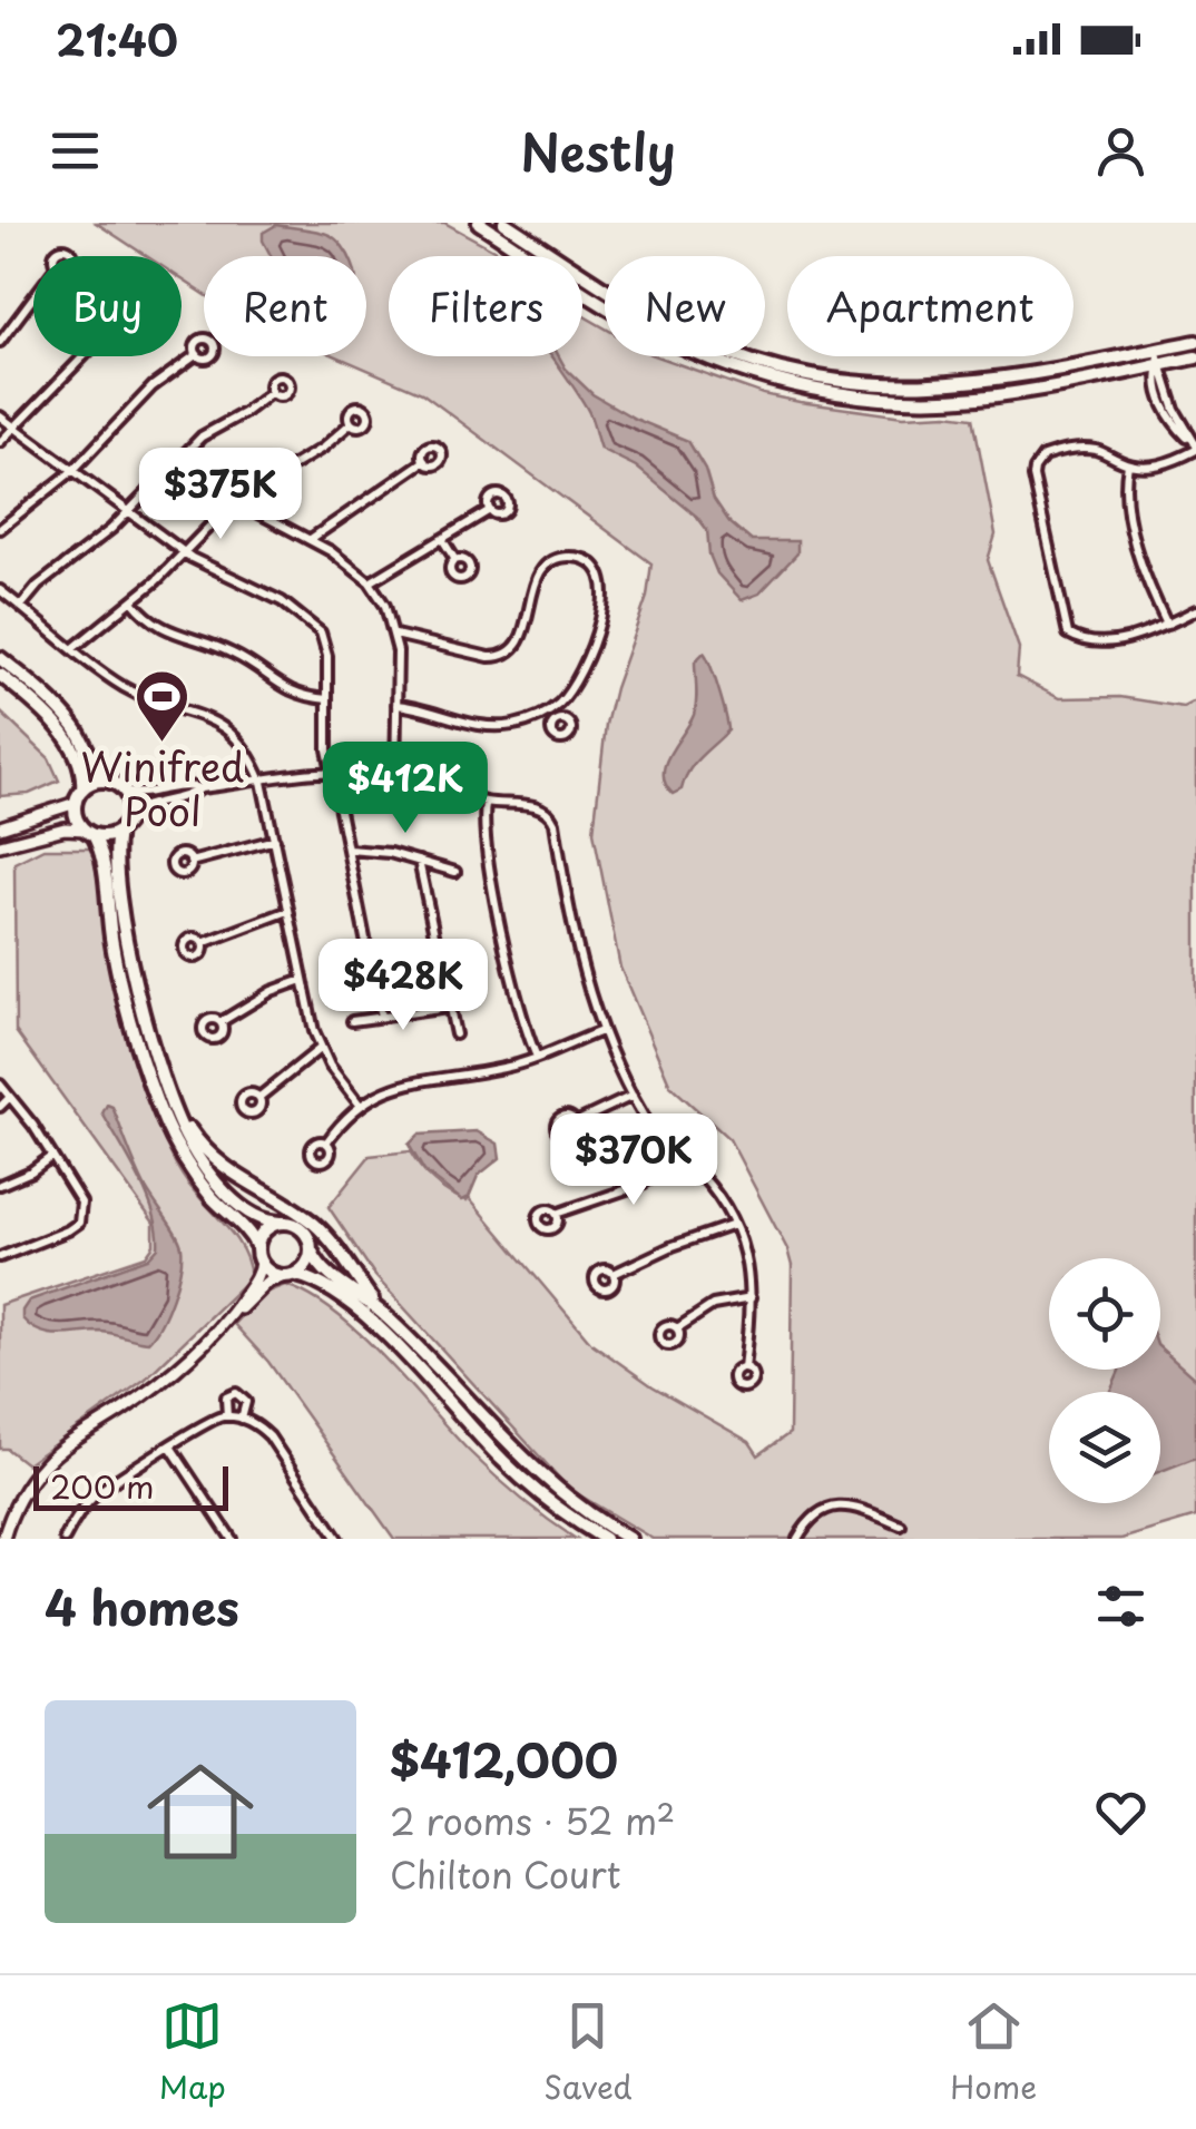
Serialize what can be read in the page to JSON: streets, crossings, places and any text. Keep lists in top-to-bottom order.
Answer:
{
  "places": {
    "sports": ["Winifred Pool"]
  },
  "scale_bar": "200 m",
  "page": {
    "status": "21:40",
    "header": "Nestly",
    "chip": [
      "Buy",
      "Rent",
      "Filters",
      "New",
      "Apartment"
    ],
    "price": [
      "$375K",
      "$412K",
      "$428K",
      "$370K"
    ],
    "scale": "200 m",
    "heading": "4 homes",
    "list": [
      {
        "name": "$412,000",
        "note": "2 rooms · 52 m² · Chilton Court"
      }
    ],
    "tabs": ["Map", "Saved", "Home"]
  }
}
